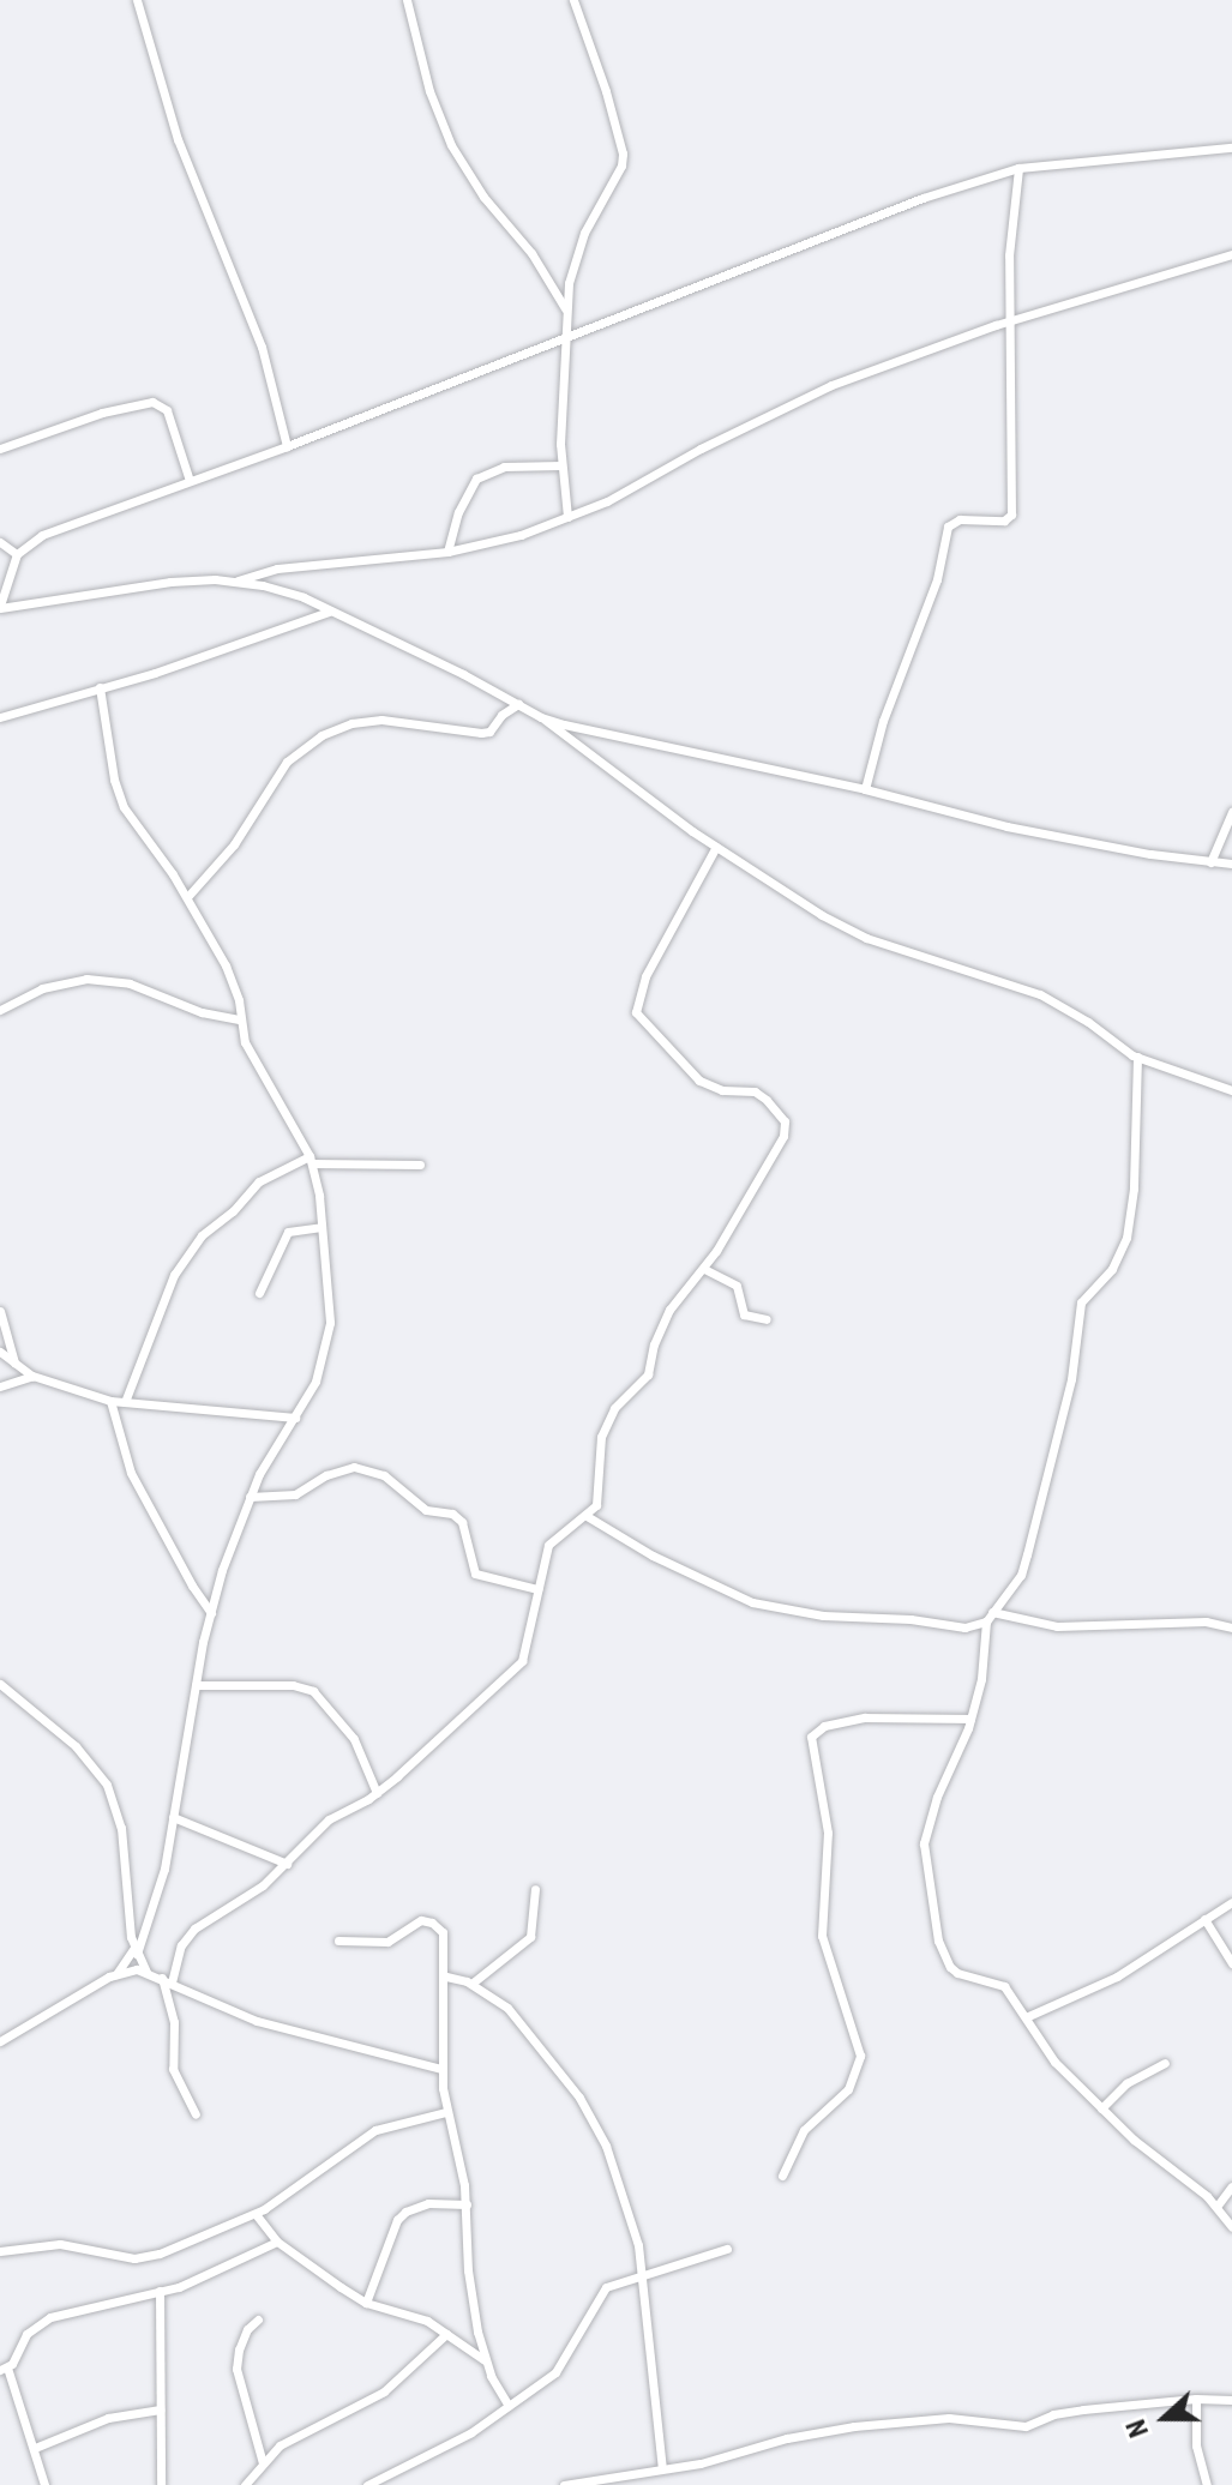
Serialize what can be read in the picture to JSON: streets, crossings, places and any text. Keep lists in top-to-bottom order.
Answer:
{
  "north": "left"
}
